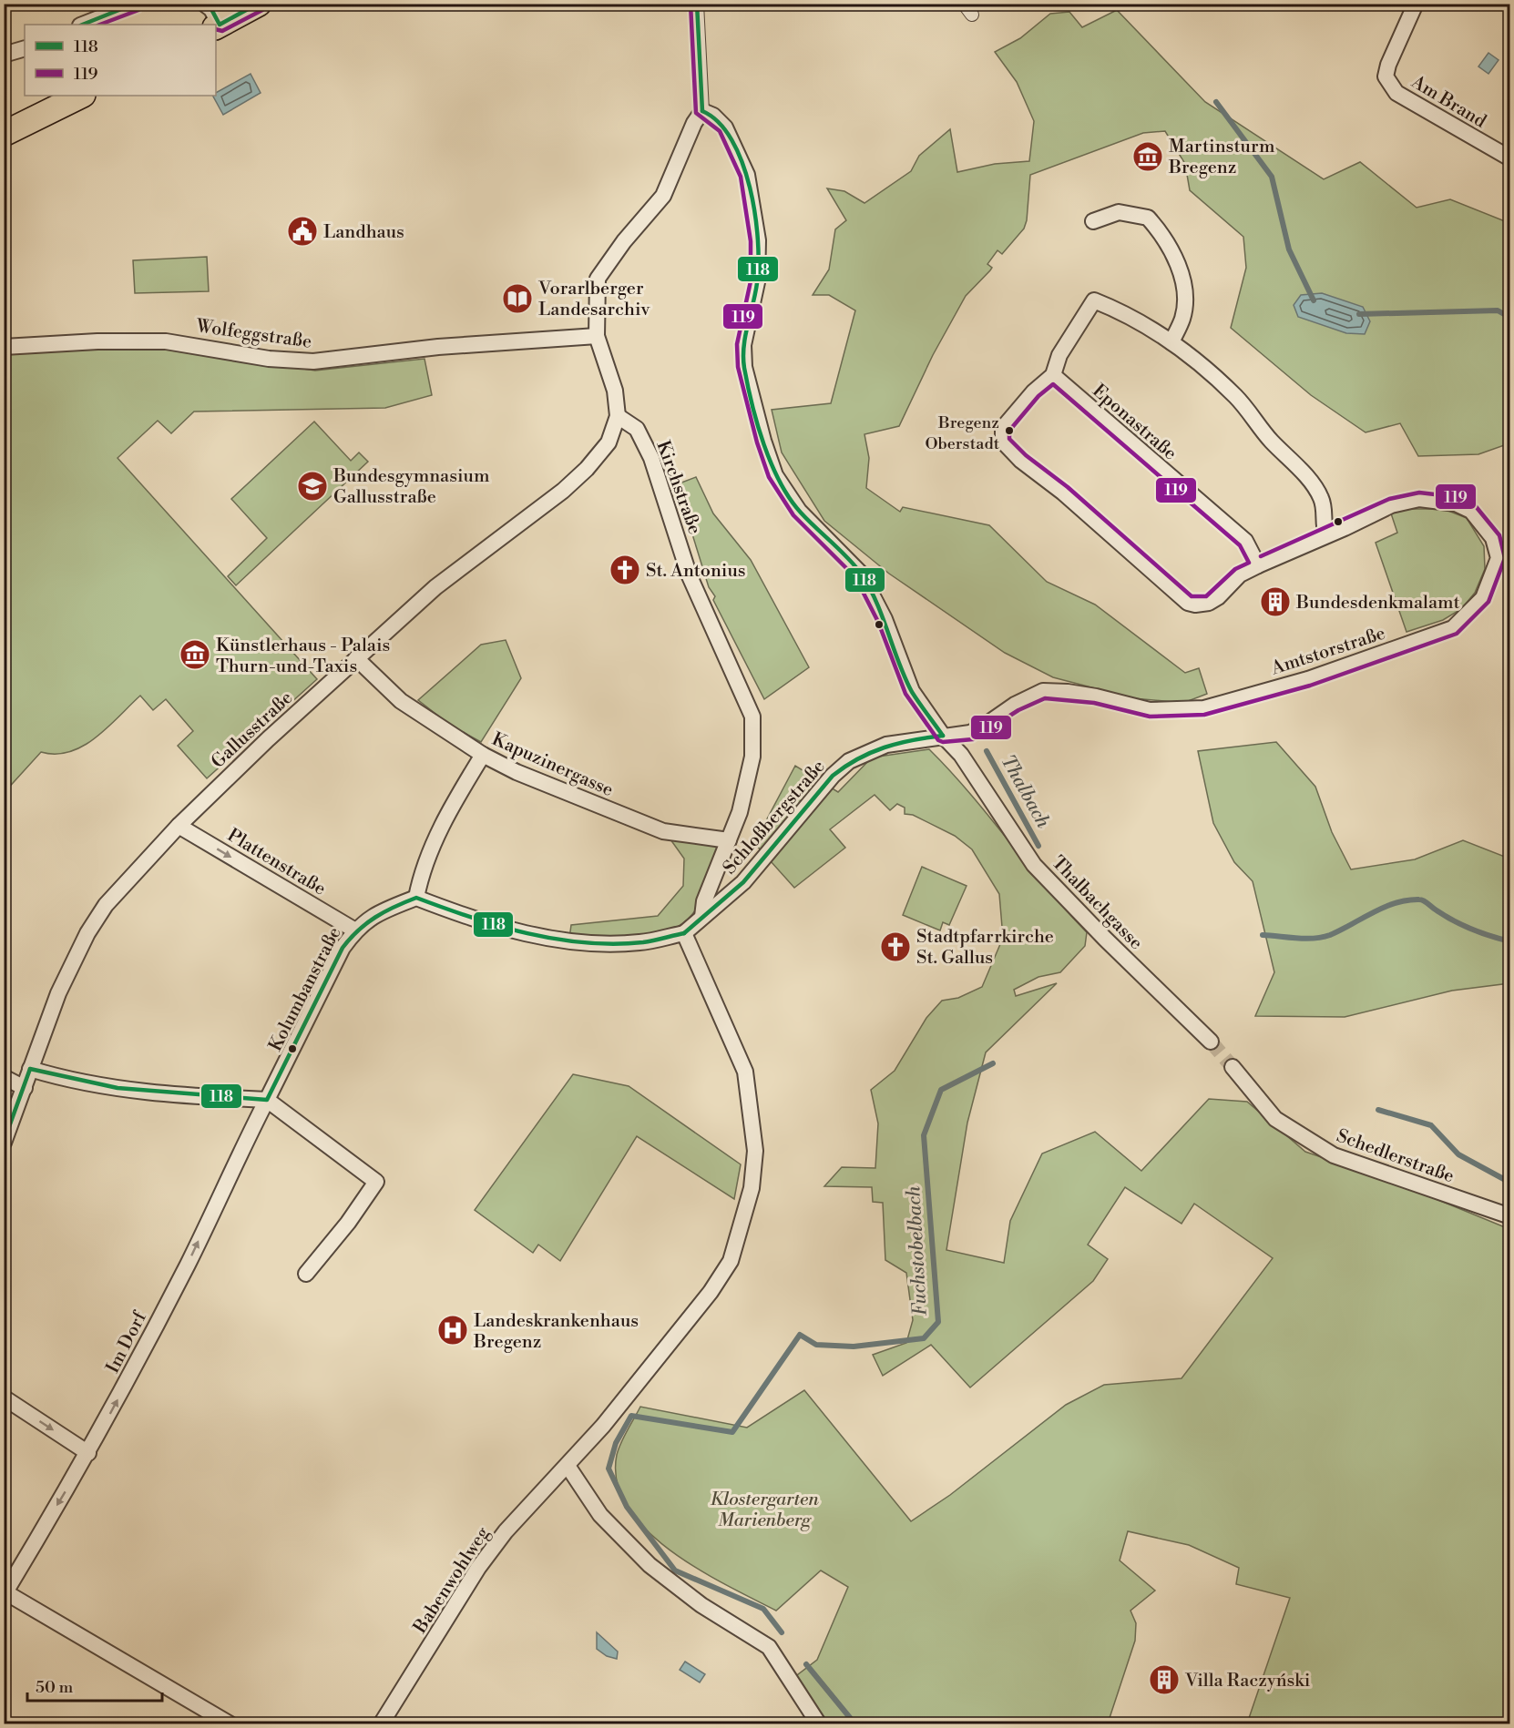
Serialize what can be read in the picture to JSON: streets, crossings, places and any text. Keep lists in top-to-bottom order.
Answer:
{
  "streets": {
    "street": [
      "Am Brand",
      "Wolfeggstraße",
      "Eponastraße",
      "Kirchstraße",
      "Amtstorstraße",
      "Gallusstraße",
      "Kapuzinergasse",
      "Schloßbergstraße",
      "Plattenstraße",
      "Thalbachgasse",
      "Kolumbanstraße",
      "Schedlerstraße",
      "Im Dorf",
      "Babenwohlweg"
    ]
  },
  "crossings": [
    ["Eponastraße", "Amtstorstraße"],
    ["Kirchstraße", "Gallusstraße"],
    ["Kirchstraße", "Kapuzinergasse"],
    ["Kirchstraße", "Schloßbergstraße"],
    ["Amtstorstraße", "Schloßbergstraße"],
    ["Amtstorstraße", "Thalbachgasse"],
    ["Gallusstraße", "Kapuzinergasse"],
    ["Gallusstraße", "Plattenstraße"],
    ["Schloßbergstraße", "Thalbachgasse"],
    ["Plattenstraße", "Kolumbanstraße"],
    ["Kolumbanstraße", "Im Dorf"]
  ],
  "one_way": ["Plattenstraße"],
  "water": ["Thalbach", "Fuchstobelbach"],
  "parks": ["Klostergarten Marienberg"],
  "places": {
    "museum": ["Martinsturm Bregenz", "Künstlerhaus - Palais Thurn-und-Taxis"],
    "public building": ["Landhaus"],
    "library": ["Vorarlberger Landesarchiv"],
    "other": ["Bregenz Oberstadt"],
    "school or university": ["Bundesgymnasium Gallusstraße"],
    "church": ["St. Antonius", "Stadtpfarrkirche St. Gallus"],
    "building": ["Bundesdenkmalamt", "Villa Raczyński"],
    "hospital": ["Landeskrankenhaus Bregenz"]
  },
  "lines": ["transit line 118", "transit line 119"],
  "legend": ["118", "119"],
  "scale_bar": "50 m"
}
